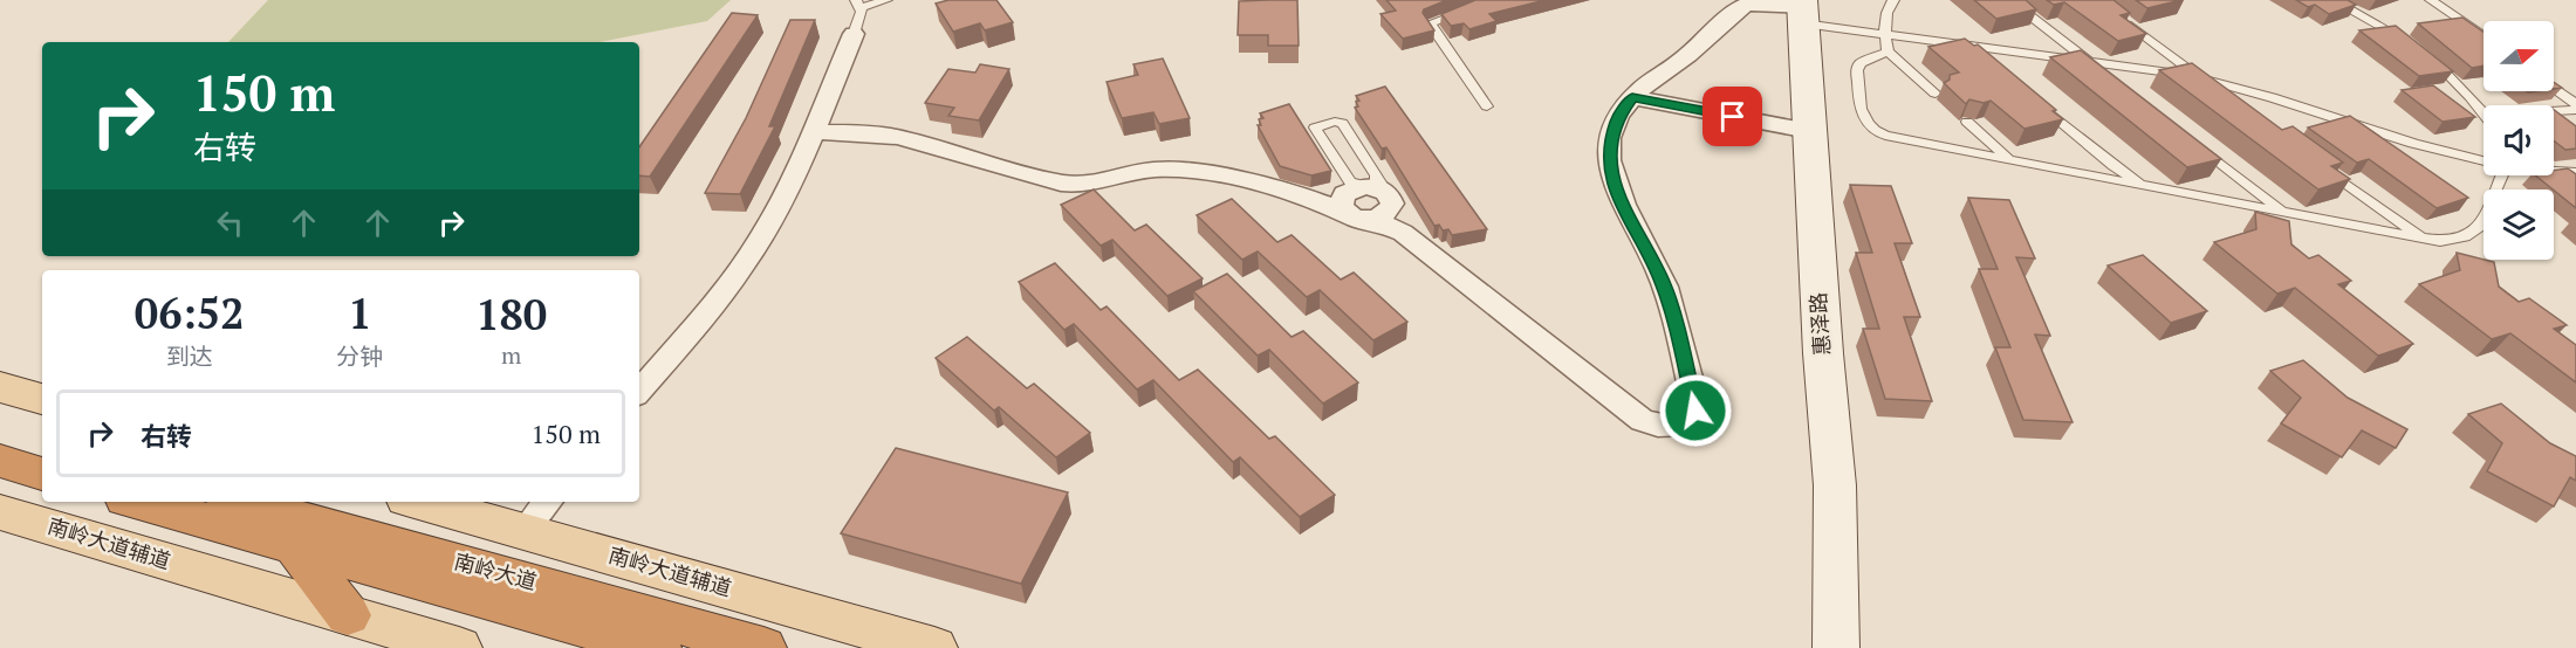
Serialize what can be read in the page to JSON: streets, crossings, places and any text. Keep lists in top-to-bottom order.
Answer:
{
  "streets": {
    "highway": ["南岭大道"],
    "main road": ["南岭大道辅道"],
    "street": ["惠泽路"]
  },
  "north": "right",
  "page": {
    "turn": ["150 m", "右转"],
    "eta": [
      "06:52",
      "到达",
      "1",
      "分钟",
      "180",
      "m"
    ],
    "list": [
      {
        "name": "右转",
        "value": "150 m"
      }
    ]
  }
}
